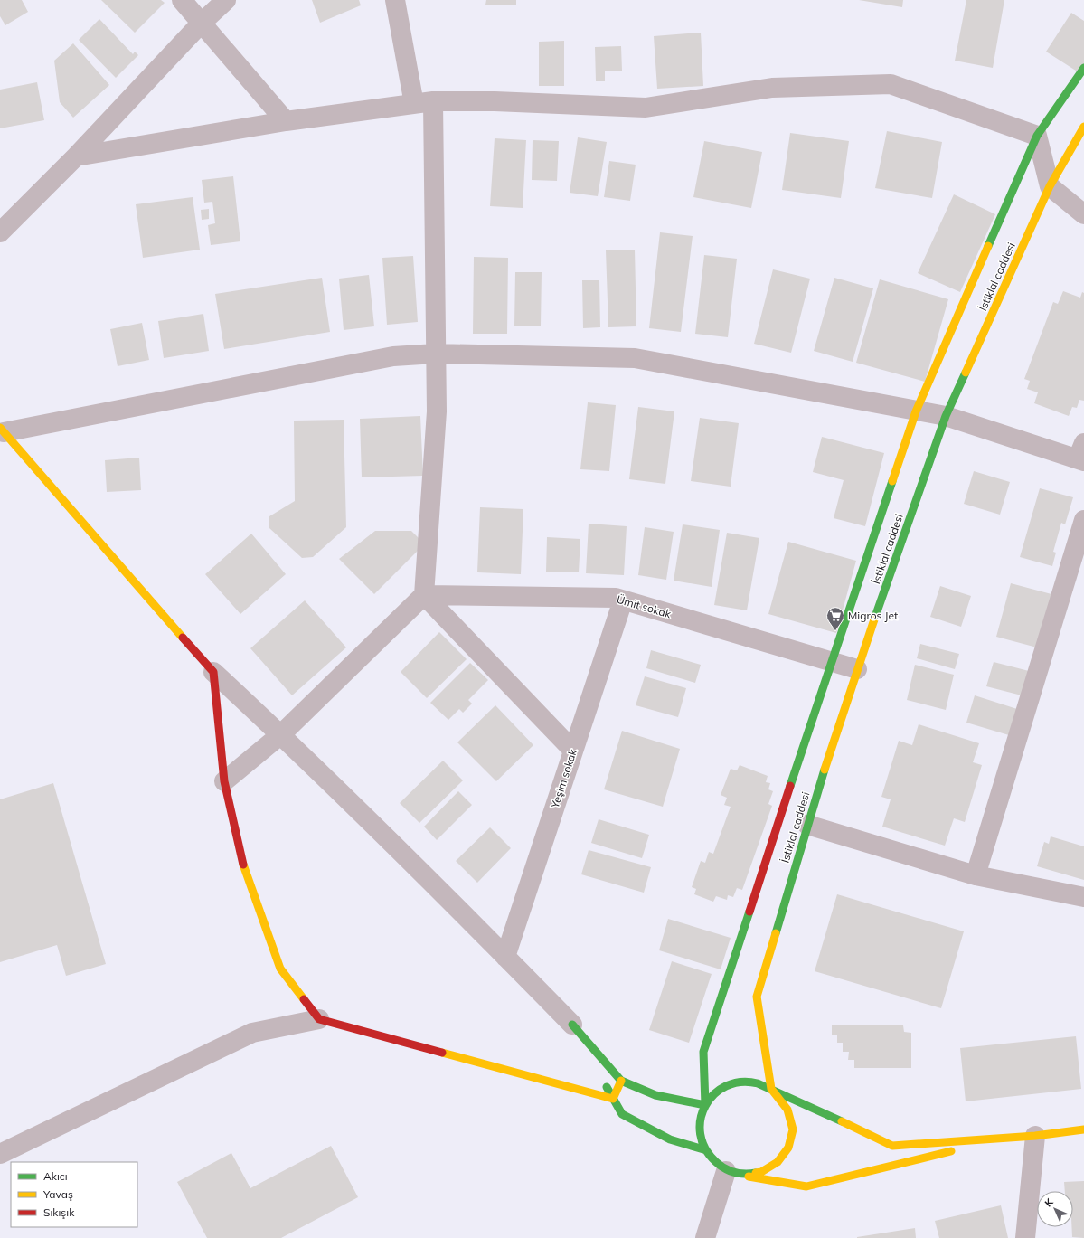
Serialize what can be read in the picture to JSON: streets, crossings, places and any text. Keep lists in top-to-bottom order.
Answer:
{
  "streets": {
    "street": ["İstiklal caddesi", "Ümit sokak", "Yeşim sokak"]
  },
  "crossings": [
    ["İstiklal caddesi", "Ümit sokak"],
    ["Ümit sokak", "Yeşim sokak"]
  ],
  "places": {
    "supermarket": ["Migros Jet"]
  },
  "legend": ["Akıcı", "Yavaş", "Sıkışık"],
  "north": "top left"
}
